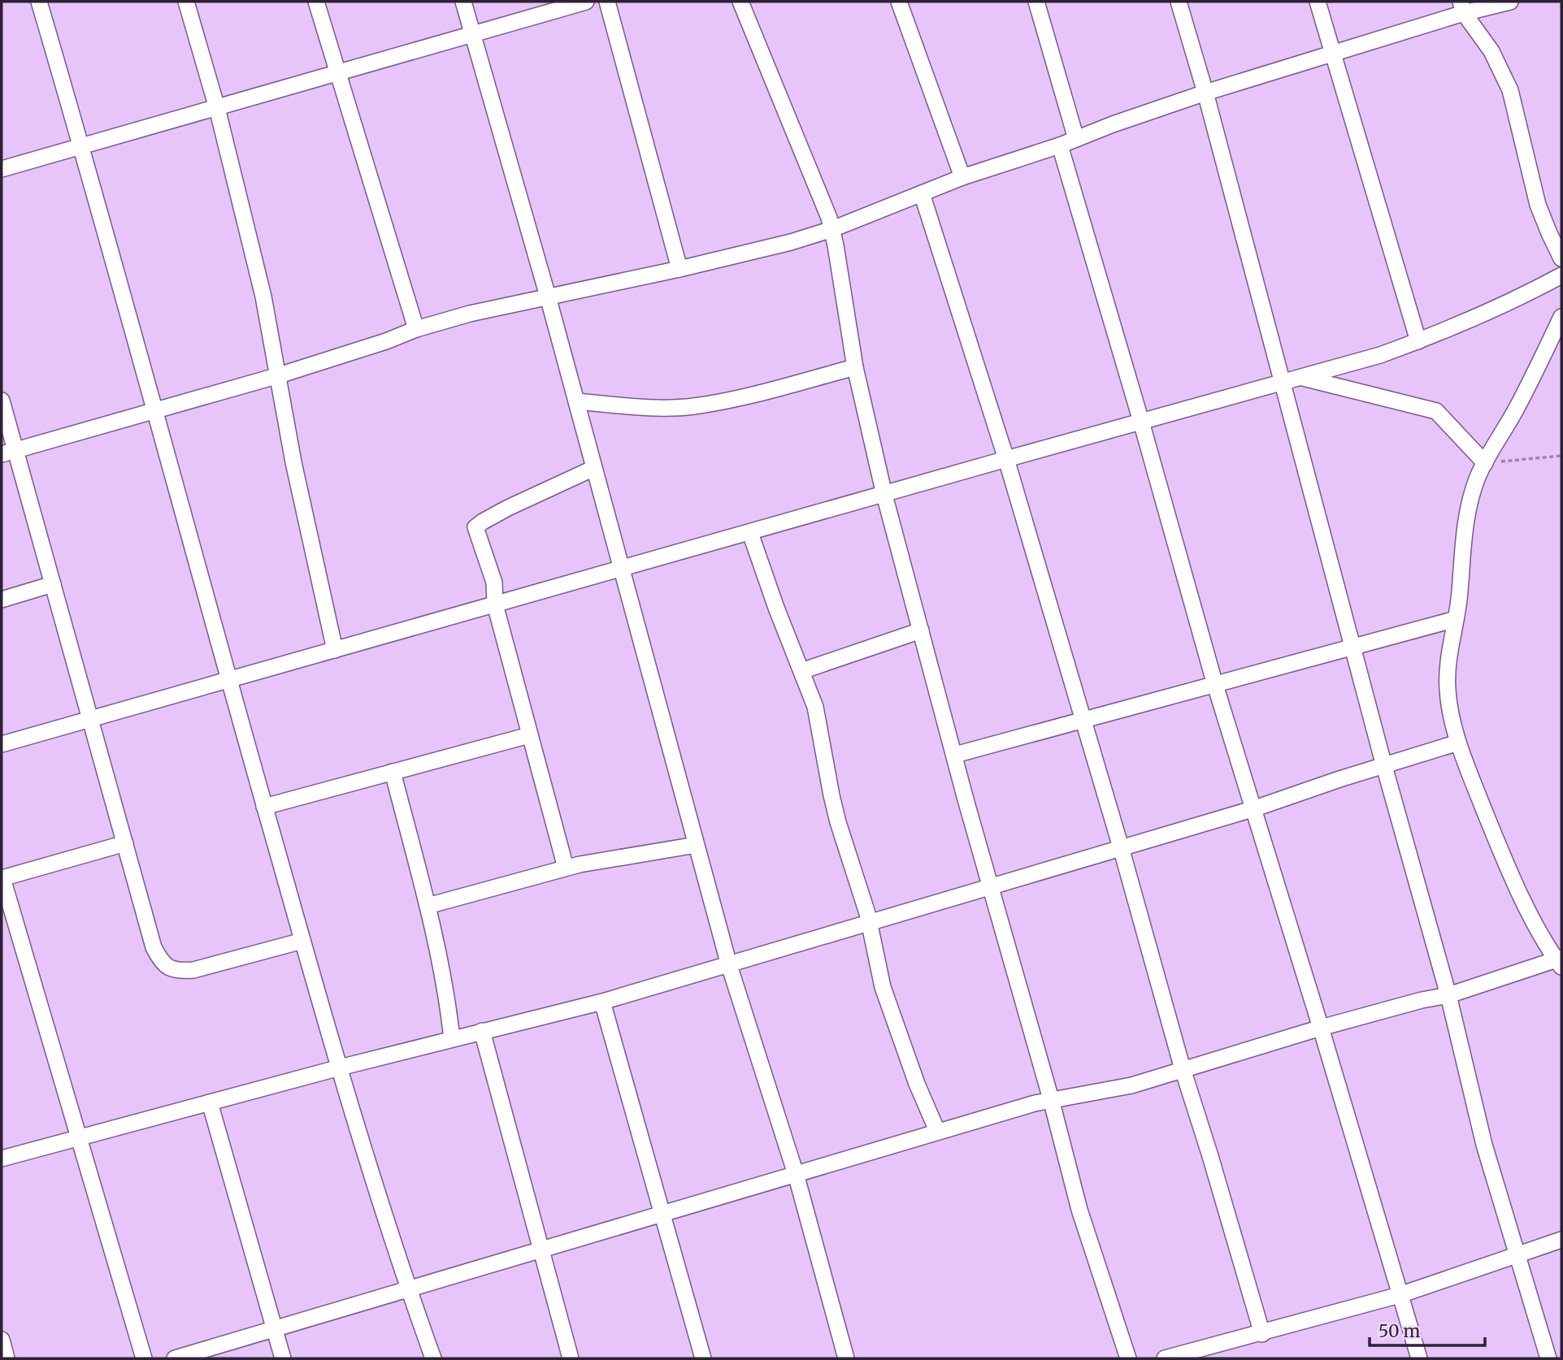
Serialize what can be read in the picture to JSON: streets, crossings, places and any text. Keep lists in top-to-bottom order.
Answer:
{
  "scale_bar": "50 m"
}
